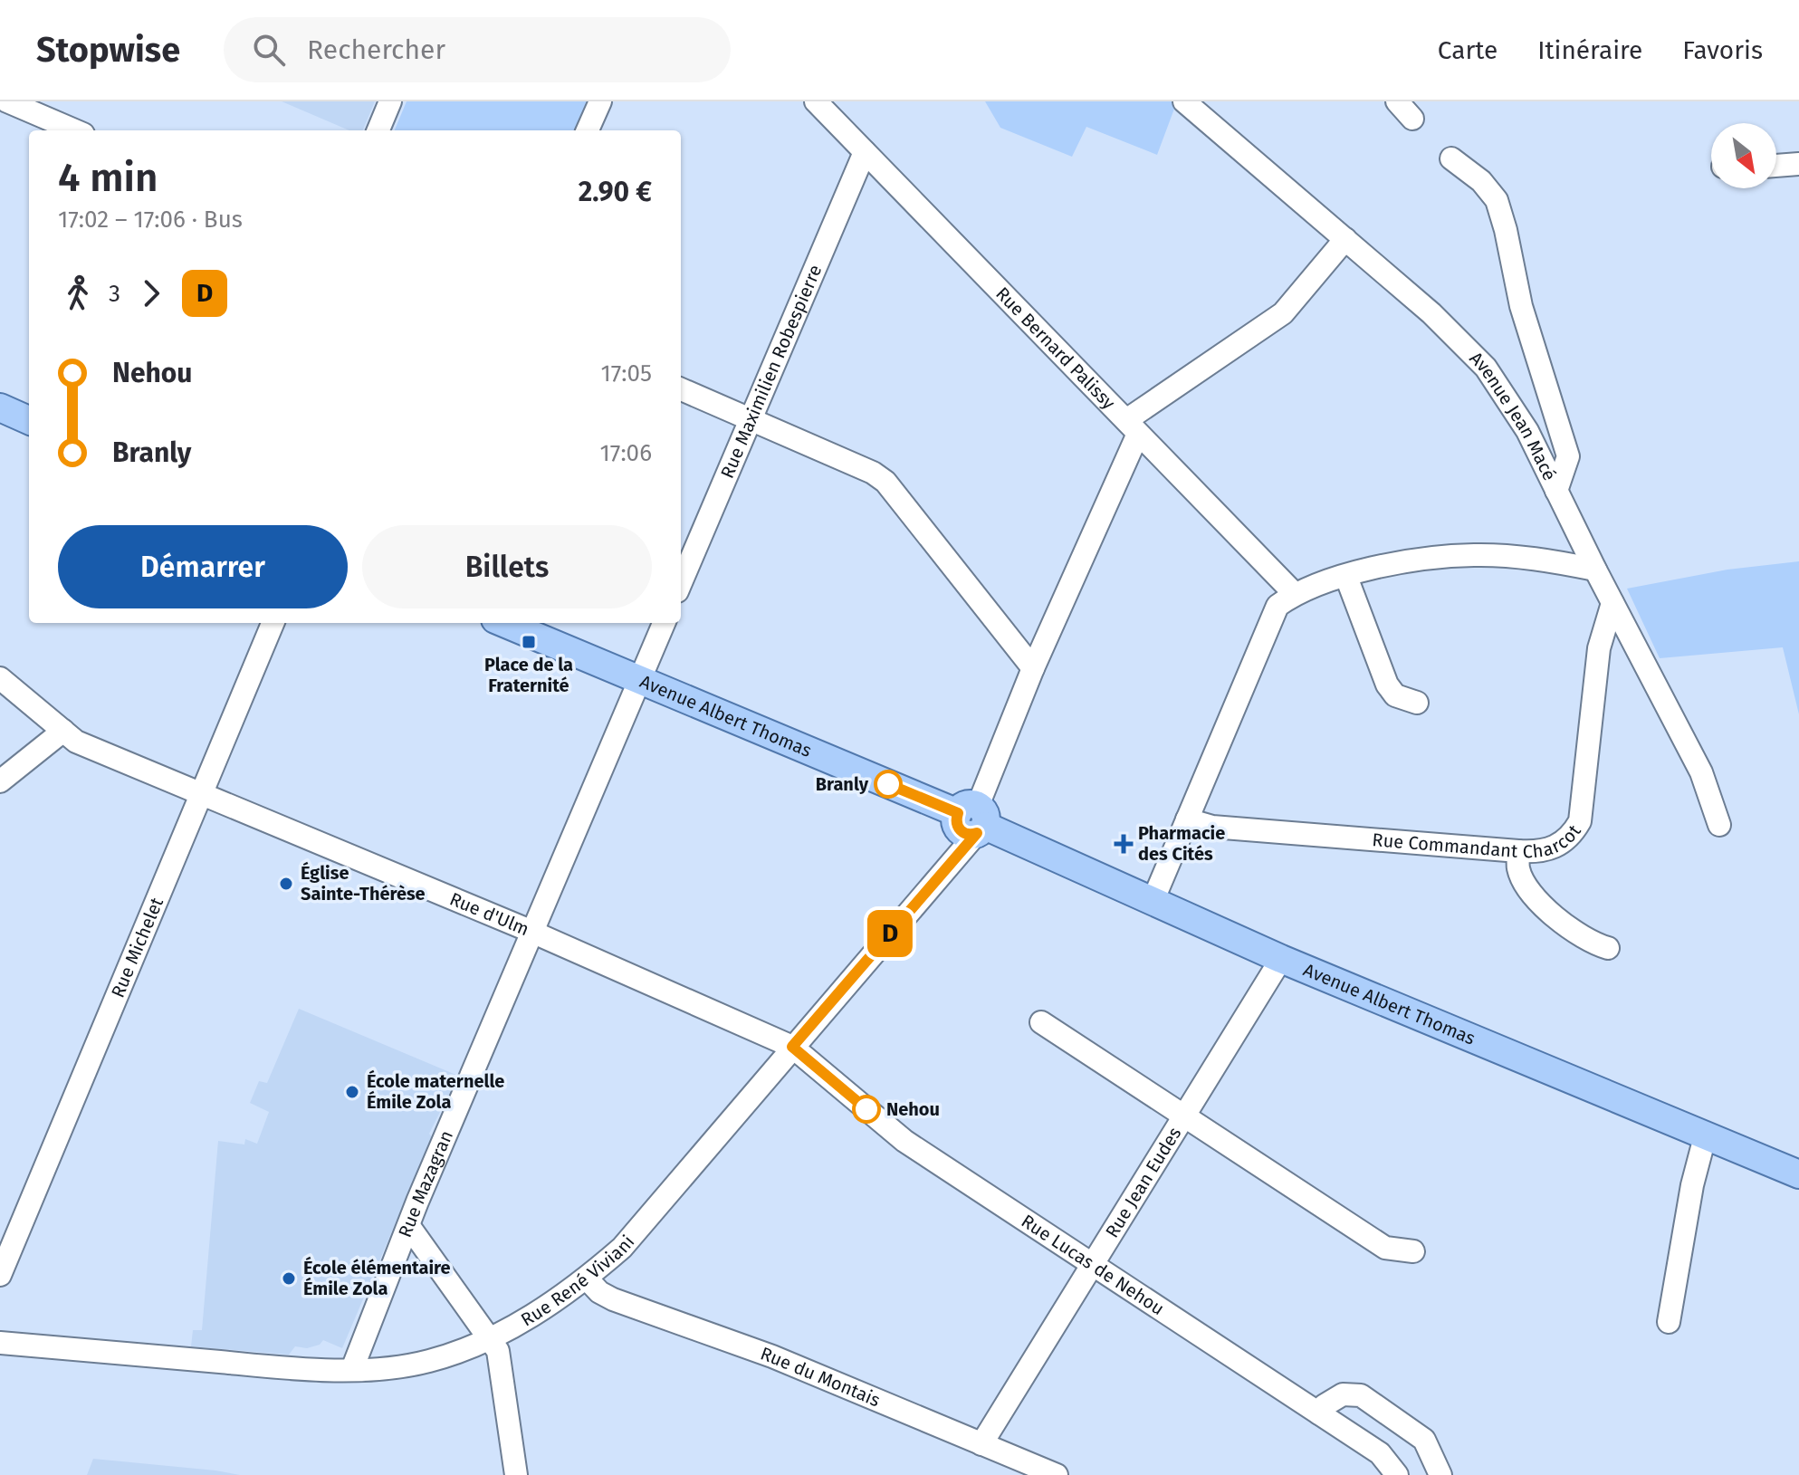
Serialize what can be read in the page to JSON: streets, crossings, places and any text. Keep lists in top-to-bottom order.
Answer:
{
  "streets": {
    "main road": ["Avenue Albert Thomas"],
    "street": [
      "Rue Bernard Palissy",
      "Rue Maximilien Robespierre",
      "Avenue Jean Macé",
      "Rue Commandant Charcot",
      "Rue d'Ulm",
      "Rue Michelet",
      "Rue Jean Eudes",
      "Rue Mazagran",
      "Rue Lucas de Nehou",
      "Rue René Viviani",
      "Rue du Montais"
    ]
  },
  "crossings": [
    ["Rue Bernard Palissy", "Rue Maximilien Robespierre"],
    ["Rue Bernard Palissy", "Rue René Viviani"],
    ["Avenue Jean Macé", "Rue Commandant Charcot"],
    ["Avenue Albert Thomas", "Rue Jean Eudes"],
    ["Avenue Albert Thomas", "Rue Mazagran"],
    ["Avenue Albert Thomas", "Rue René Viviani"],
    ["Rue d'Ulm", "Rue Michelet"],
    ["Rue d'Ulm", "Rue Mazagran"],
    ["Rue d'Ulm", "Rue Lucas de Nehou"],
    ["Rue d'Ulm", "Rue René Viviani"],
    ["Rue Jean Eudes", "Rue Lucas de Nehou"],
    ["Rue Jean Eudes", "Rue du Montais"],
    ["Rue Mazagran", "Rue René Viviani"],
    ["Rue Lucas de Nehou", "Rue René Viviani"],
    ["Rue René Viviani", "Rue du Montais"]
  ],
  "places": {
    "transit": ["Place de la Fraternité"],
    "other": [
      "Branly",
      "Église Sainte-Thérèse",
      "École maternelle Émile Zola",
      "Nehou",
      "École élémentaire Émile Zola"
    ],
    "health": ["Pharmacie des Cités"]
  },
  "lines": ["bus line D"],
  "north": "bottom right",
  "page": {
    "header": "Stopwise",
    "search": "Rechercher",
    "nav": ["Carte", "Itinéraire", "Favoris"],
    "on_map": "D",
    "heading": ["4 min", "17:02 – 17:06 · Bus", "2.90 €"],
    "legs": ["3", "D"],
    "list": [
      {
        "name": "Nehou",
        "value": "17:05"
      },
      {
        "name": "Branly",
        "value": "17:06"
      }
    ],
    "buttons": ["Démarrer", "Billets"]
  }
}
